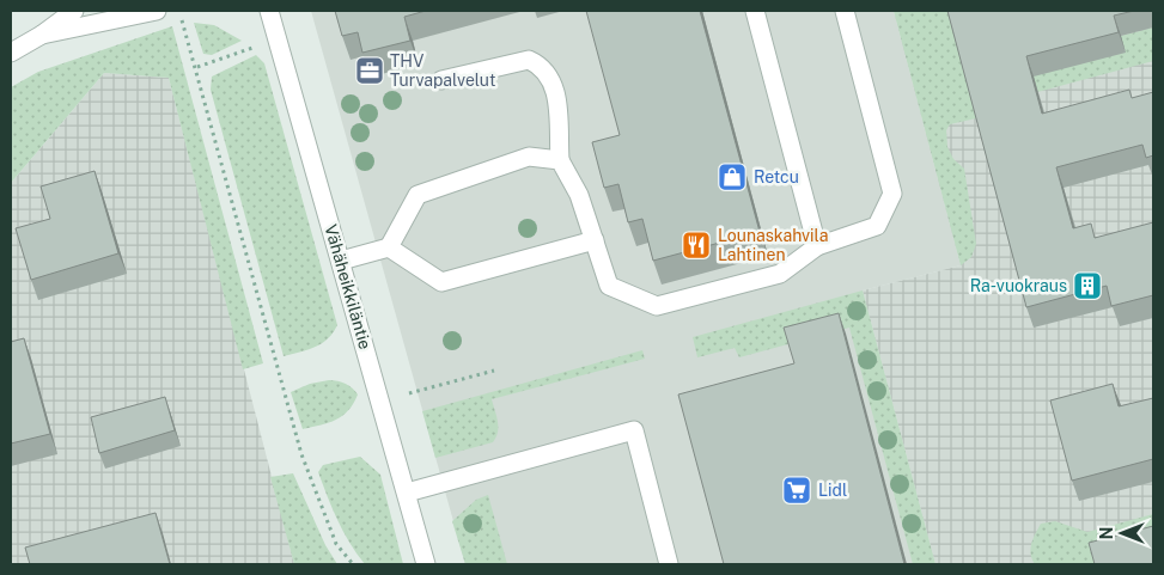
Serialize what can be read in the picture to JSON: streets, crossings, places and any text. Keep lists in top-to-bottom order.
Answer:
{
  "streets": {
    "street": ["Vähäheikkiläntie"]
  },
  "places": {
    "office": ["THV Turvapalvelut"],
    "shop": ["Retcu"],
    "restaurant": ["Lounaskahvila Lahtinen"],
    "building": ["Ra-vuokraus"],
    "supermarket": ["Lidl"]
  },
  "north": "left"
}
